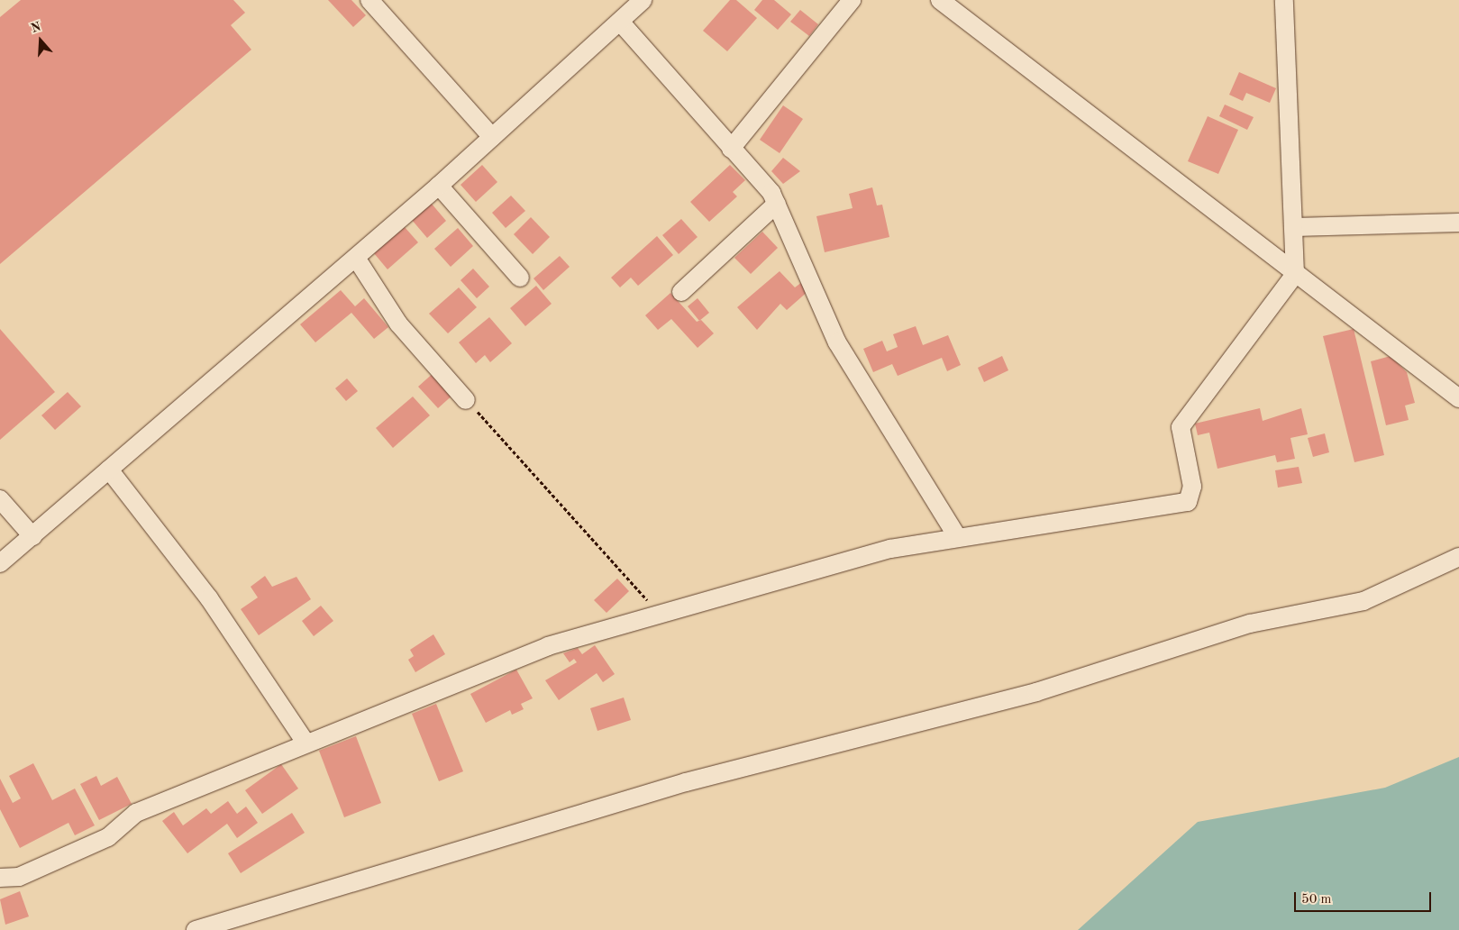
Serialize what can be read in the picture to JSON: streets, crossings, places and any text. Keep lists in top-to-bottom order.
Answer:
{
  "scale_bar": "50 m",
  "north": "top"
}
